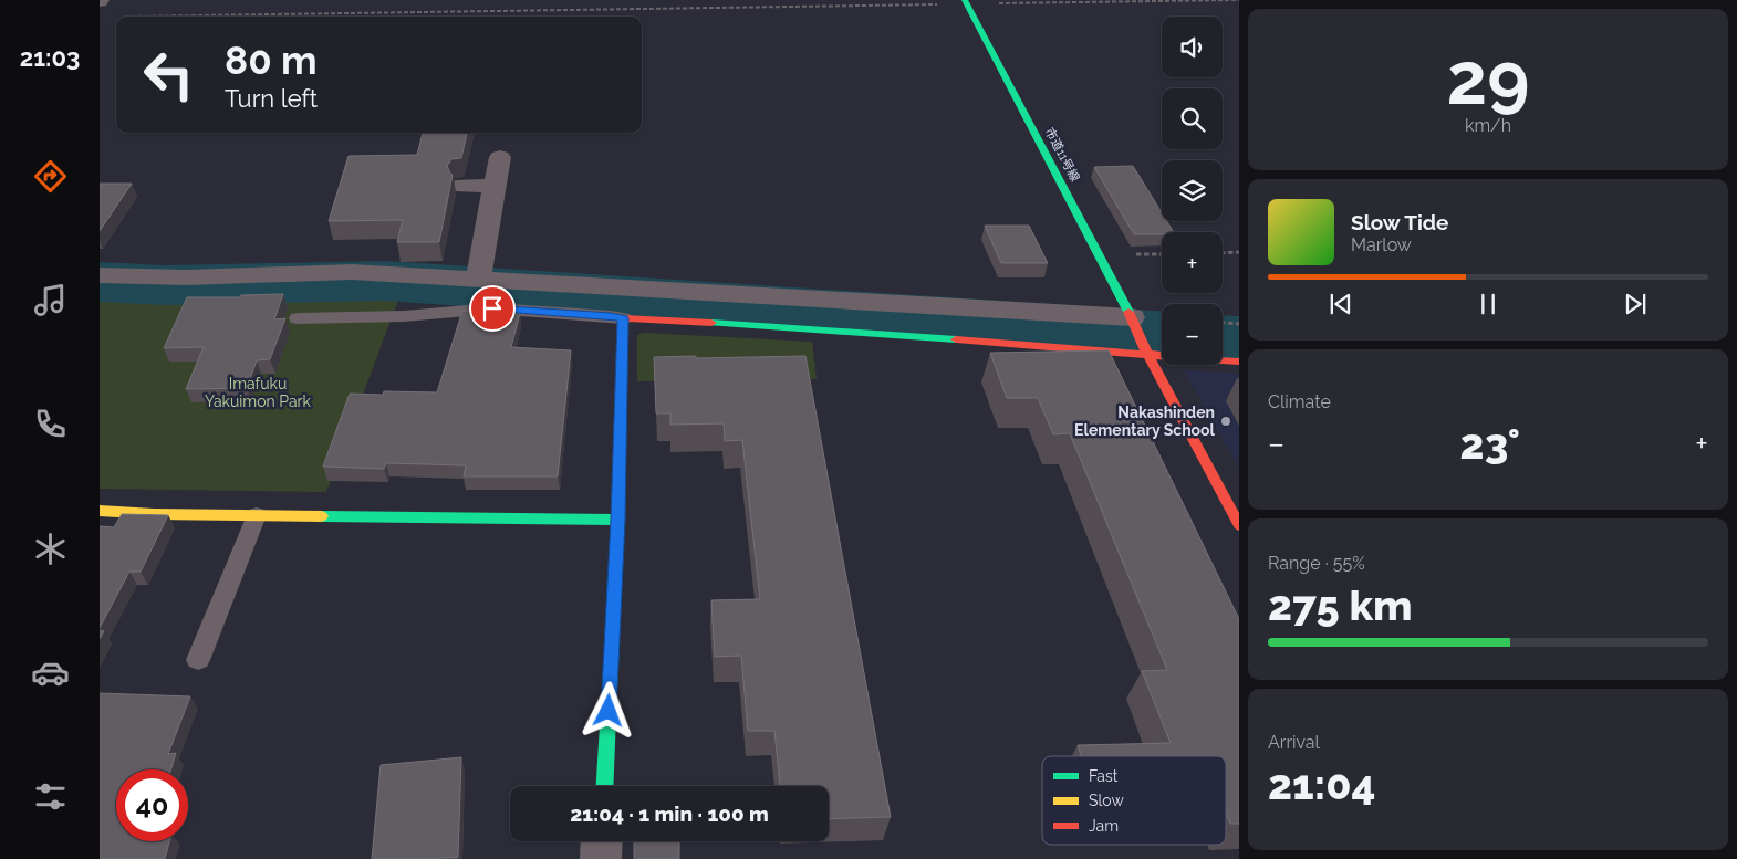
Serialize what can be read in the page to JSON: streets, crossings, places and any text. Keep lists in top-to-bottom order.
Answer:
{
  "streets": {
    "street": ["市道11号線"]
  },
  "parks": ["Imafuku Yakuimon Park"],
  "places": ["Nakashinden Elementary School"],
  "legend": ["Fast", "Slow", "Jam"],
  "page": {
    "tabs": "21:03",
    "tile": [
      ["29", "km/h"],
      "Climate",
      ["Range · 55%", "275 km"],
      ["Arrival", "21:04"]
    ],
    "map_buttons": ["+", "−"],
    "turn": ["80 m", "Turn left"],
    "song": ["Slow Tide", "Marlow"],
    "heat": ["−", "23°", "+"],
    "limit": "40",
    "trip": "21:04 · 1 min · 100 m"
  }
}
